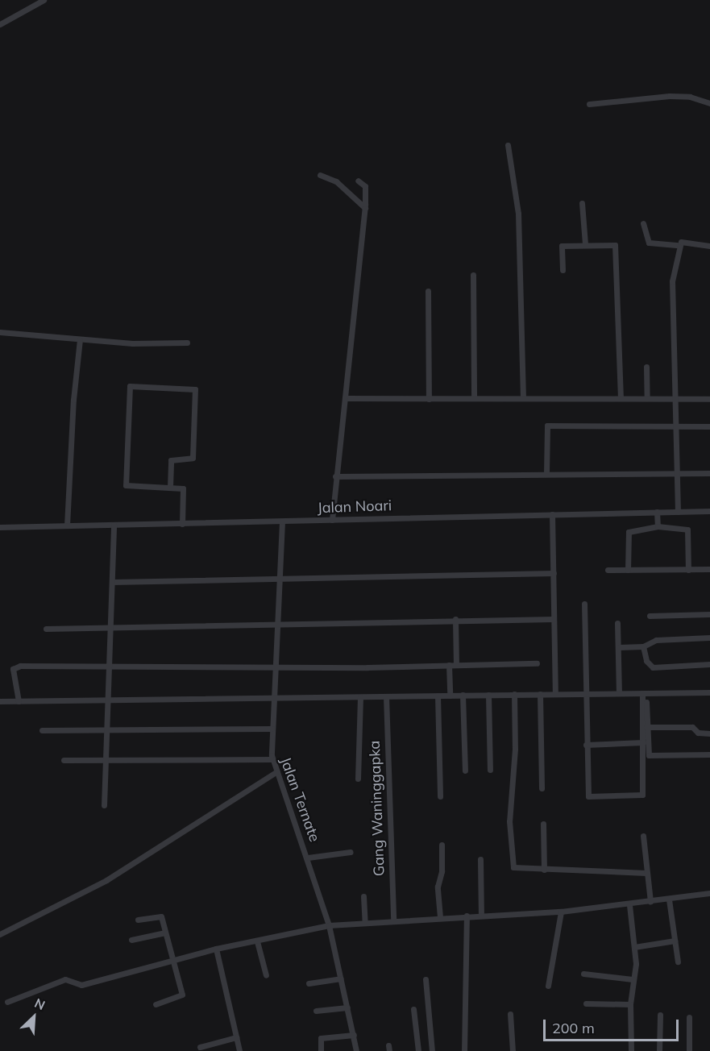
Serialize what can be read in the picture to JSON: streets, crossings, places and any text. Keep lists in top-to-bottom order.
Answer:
{
  "streets": {
    "street": ["Jalan Noari", "Jalan Ternate", "Gang Waninggapka"]
  },
  "crossings": [
    ["Jalan Noari", "Jalan Ternate"]
  ],
  "scale_bar": "200 m",
  "north": "top right"
}
